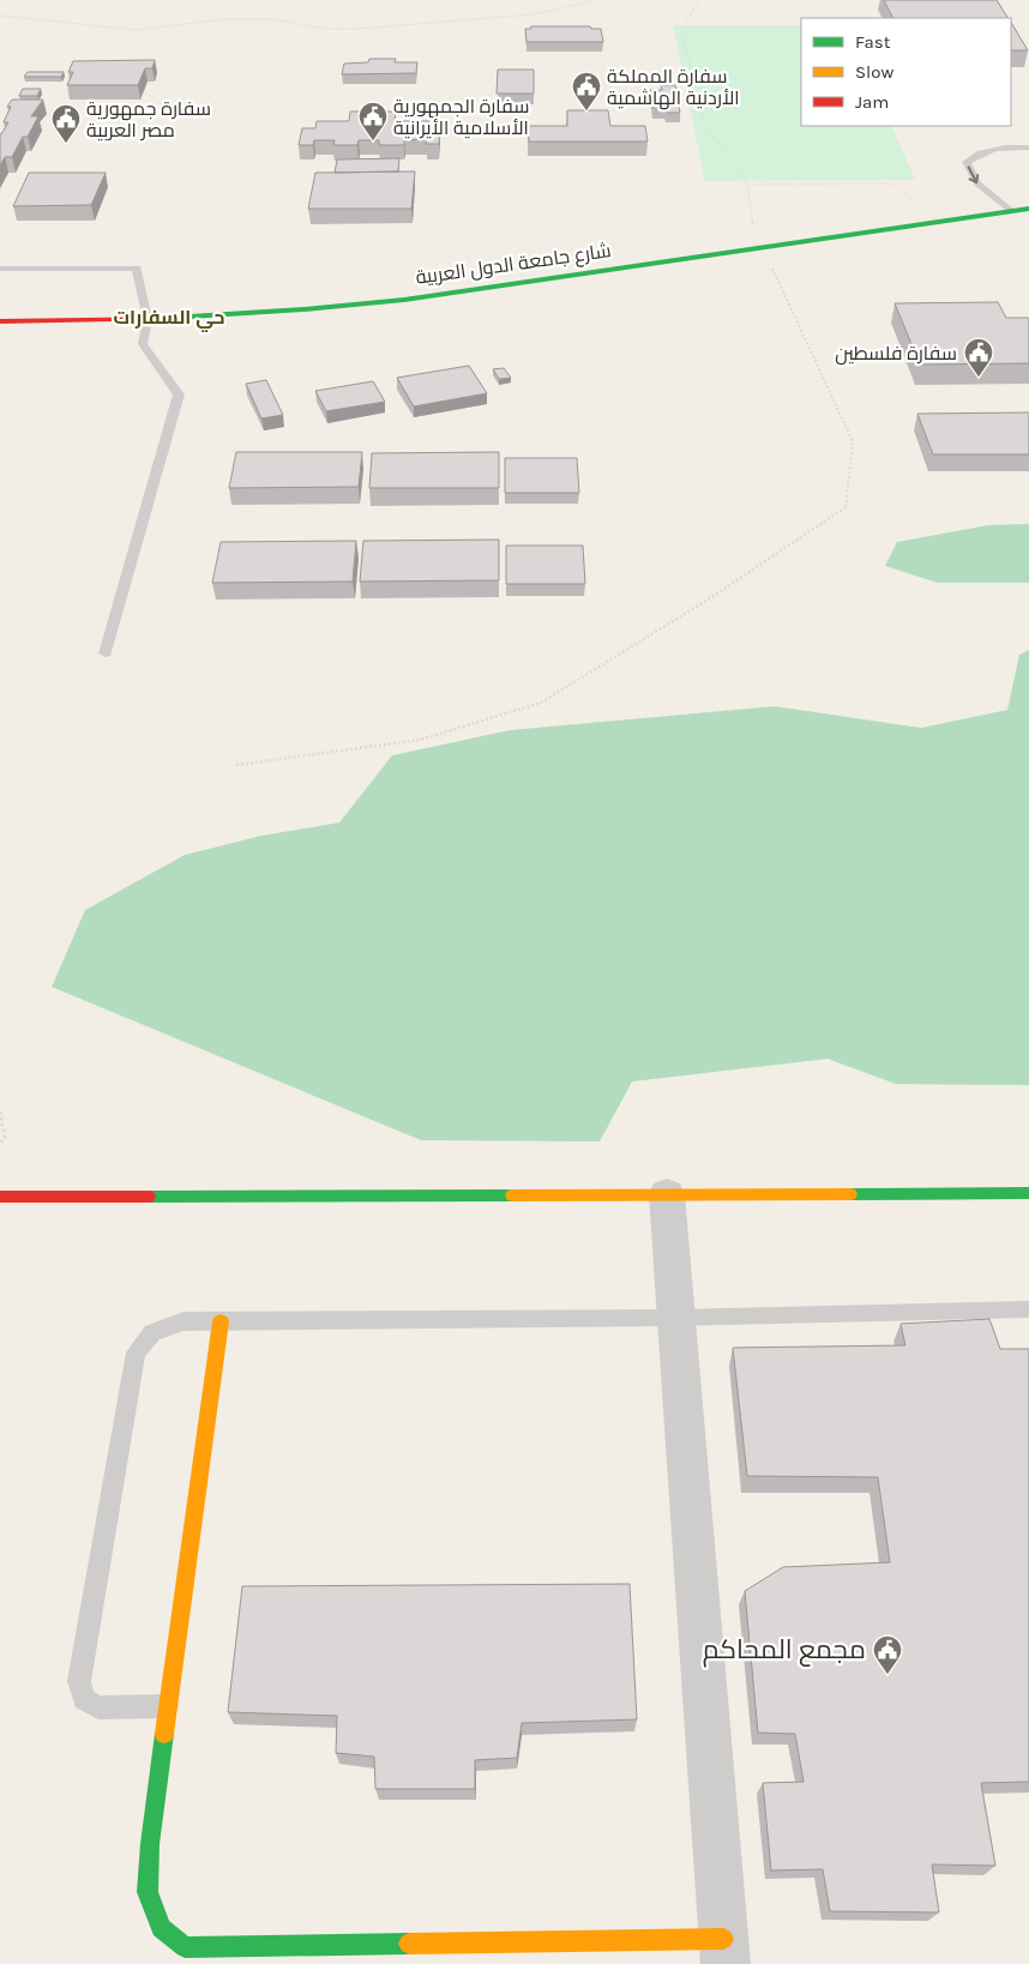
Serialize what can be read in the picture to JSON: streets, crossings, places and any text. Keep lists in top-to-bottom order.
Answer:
{
  "streets": {
    "street": ["شارع جامعة الدول العربية"]
  },
  "districts": ["حي السفارات"],
  "places": {
    "public building": [
      "سفارة المملكة الأردنية الهاشمية",
      "سفارة الجمهورية الأسلامية الأيرانية",
      "سفارة جمهورية مصر العربية",
      "سفارة فلسطين",
      "مجمع المحاكم"
    ]
  },
  "legend": ["Fast", "Slow", "Jam"]
}
